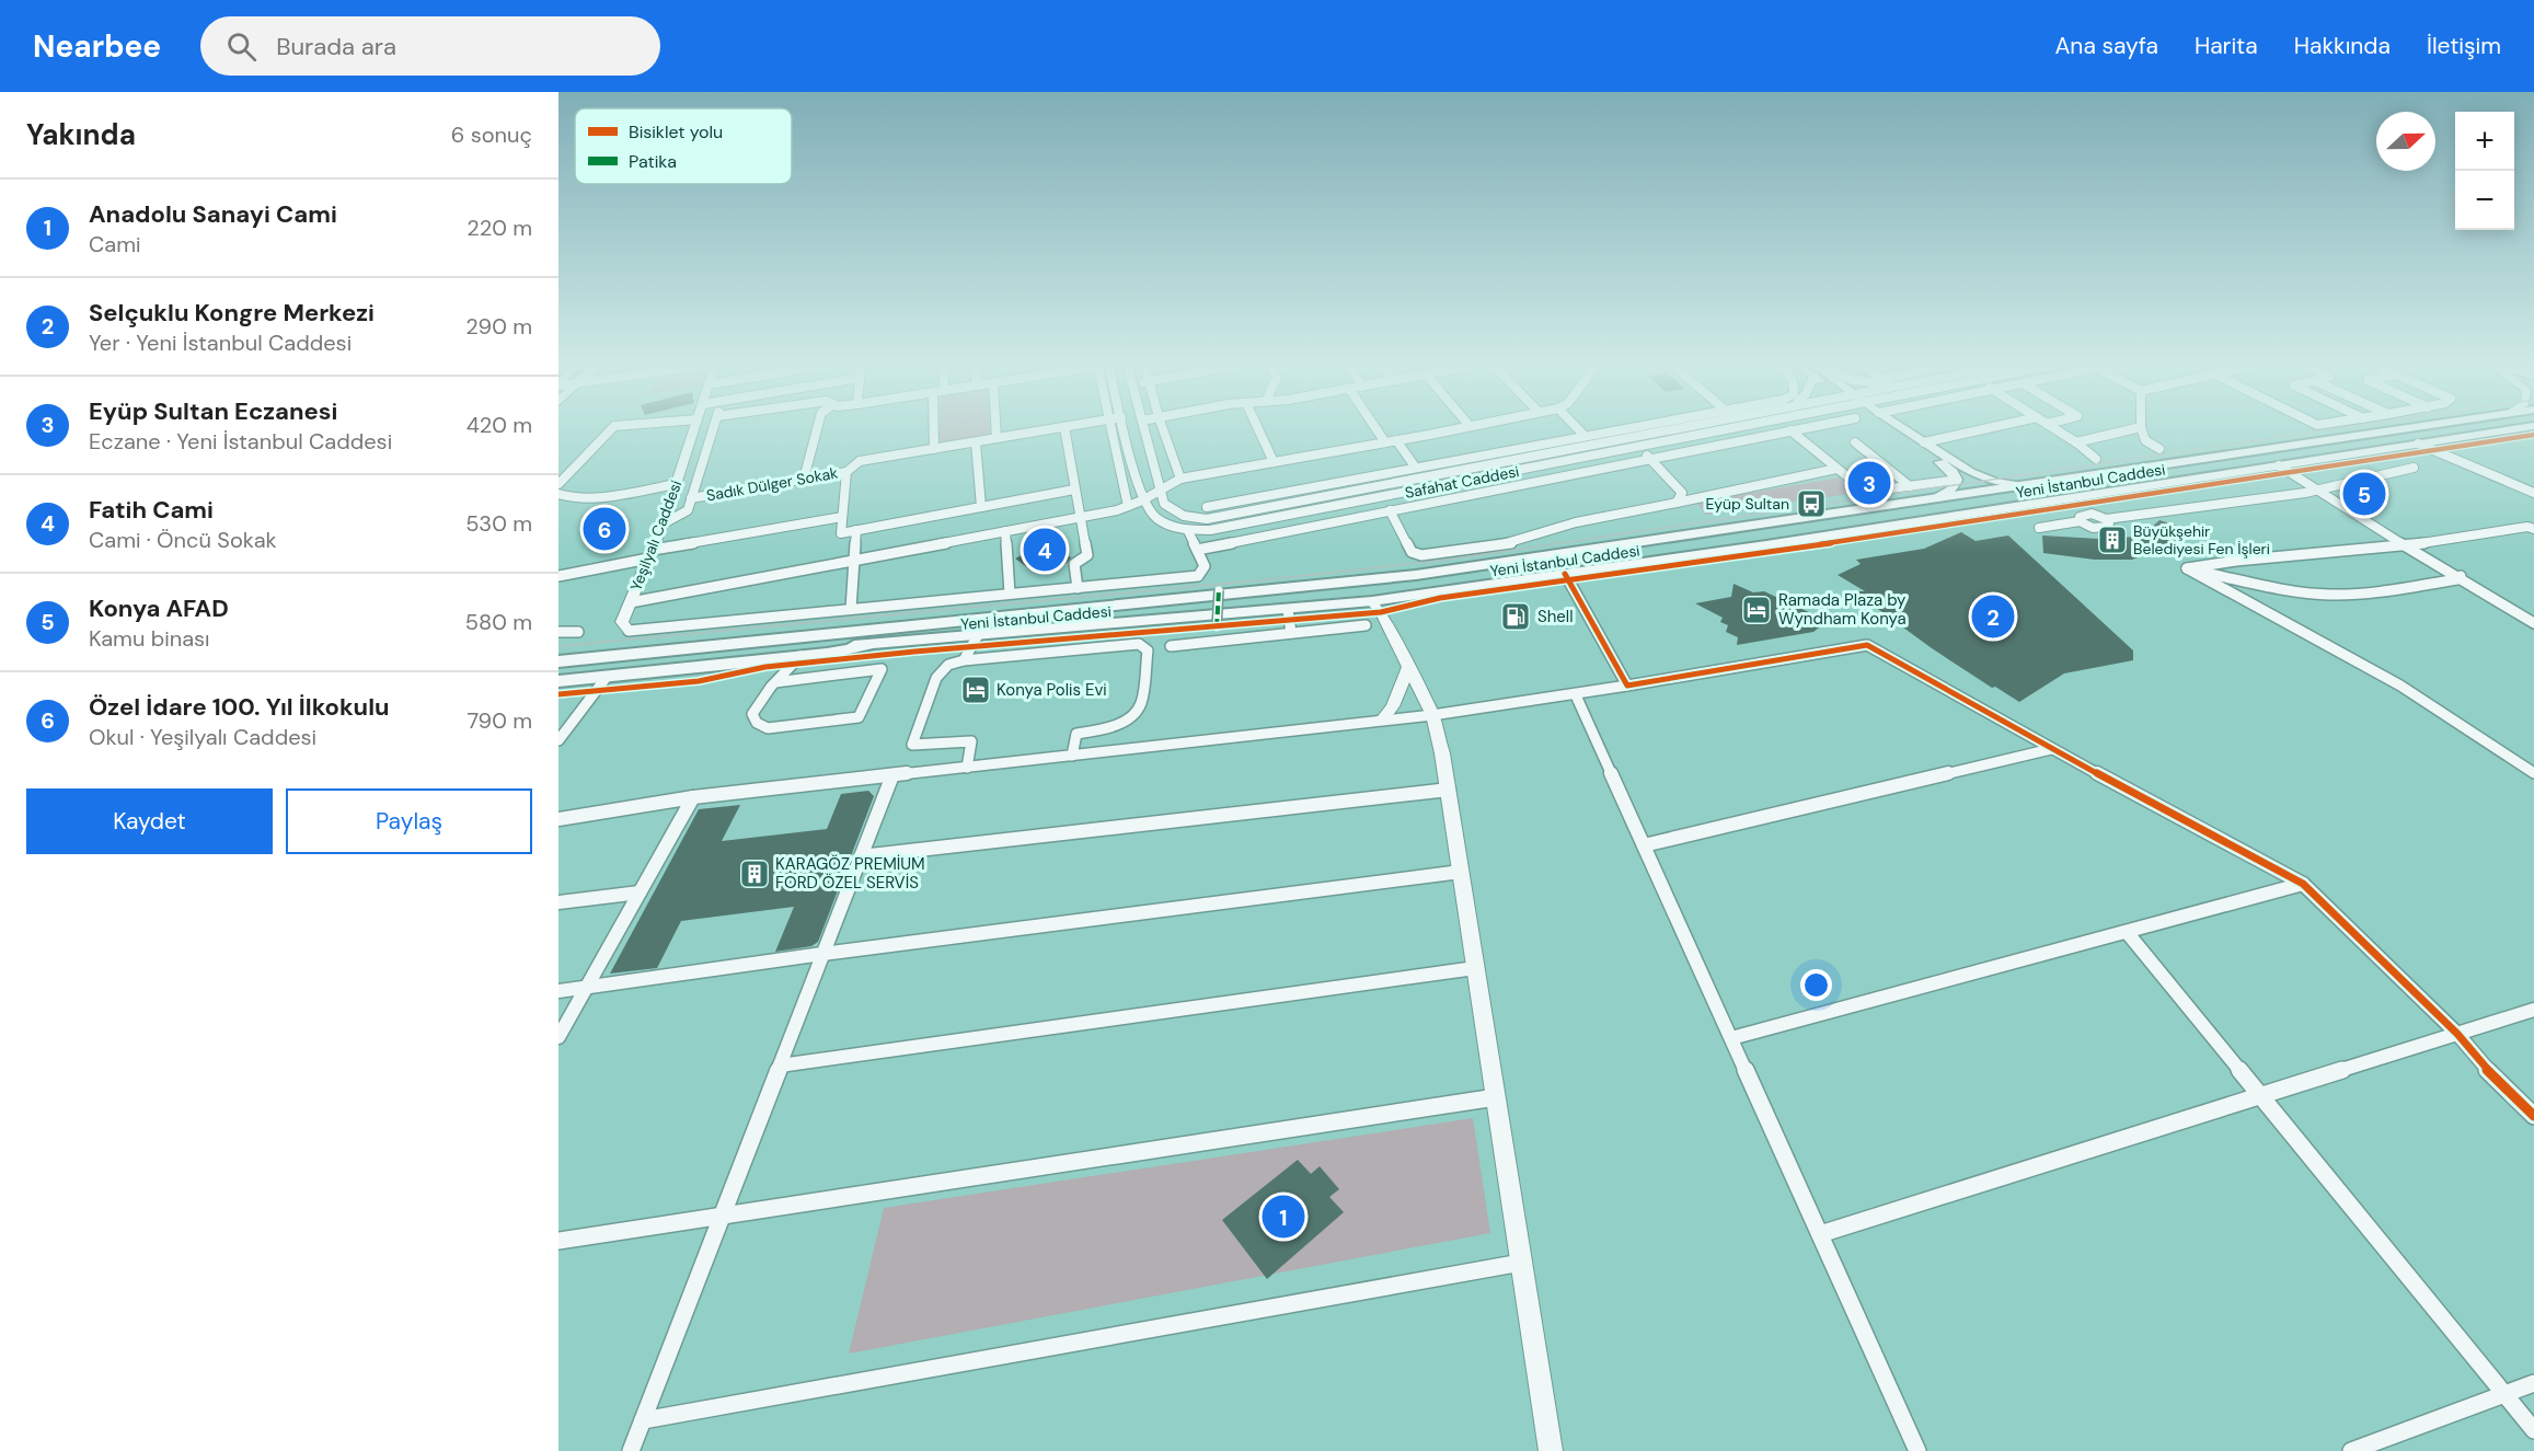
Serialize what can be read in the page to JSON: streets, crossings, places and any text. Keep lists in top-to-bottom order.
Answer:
{
  "streets": {
    "highway": ["Yeni İstanbul Caddesi"],
    "street": ["Safahat Caddesi", "Sadık Dülger Sokak", "Yeşilyalı Caddesi"]
  },
  "places": {
    "bus stop": ["Eyüp Sultan"],
    "building": ["Büyükşehir Belediyesi Fen İşleri", "KARAGÖZ PREMİUM FORD ÖZEL SERVİS"],
    "hotel": ["Ramada Plaza by Wyndham Konya", "Konya Polis Evi"],
    "fuel station": ["Shell"]
  },
  "legend": ["Bisiklet yolu", "Patika"],
  "north": "right",
  "page": {
    "header": "Nearbee",
    "search": "Burada ara",
    "nav": [
      "Ana sayfa",
      "Harita",
      "Hakkında",
      "İletişim"
    ],
    "heading": ["Yakında", "6 sonuç"],
    "map_buttons": ["+", "−"],
    "list": [
      {
        "mark": "1",
        "name": "Anadolu Sanayi Cami",
        "note": "Cami",
        "value": "220 m"
      },
      {
        "mark": "2",
        "name": "Selçuklu Kongre Merkezi",
        "note": "Yer · Yeni İstanbul Caddesi",
        "value": "290 m"
      },
      {
        "mark": "3",
        "name": "Eyüp Sultan Eczanesi",
        "note": "Eczane · Yeni İstanbul Caddesi",
        "value": "420 m"
      },
      {
        "mark": "4",
        "name": "Fatih Cami",
        "note": "Cami · Öncü Sokak",
        "value": "530 m"
      },
      {
        "mark": "5",
        "name": "Konya AFAD",
        "note": "Kamu binası",
        "value": "580 m"
      },
      {
        "mark": "6",
        "name": "Özel İdare 100. Yıl İlkokulu",
        "note": "Okul · Yeşilyalı Caddesi",
        "value": "790 m"
      }
    ],
    "pins": [
      "3",
      "5",
      "6",
      "4",
      "2",
      "1"
    ],
    "buttons": ["Kaydet", "Paylaş"]
  }
}
